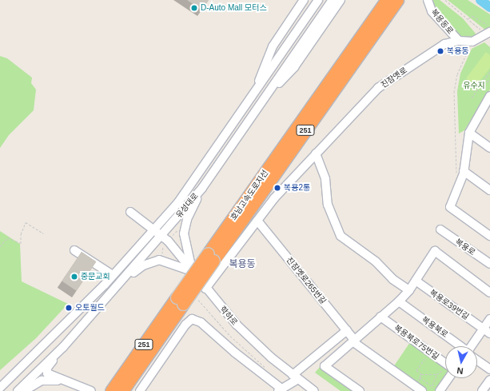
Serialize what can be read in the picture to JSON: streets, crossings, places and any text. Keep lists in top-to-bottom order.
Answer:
{
  "streets": {
    "highway": ["251", "호남고속도로지선"],
    "street": [
      "복용동로",
      "진잠옛로",
      "유성대로",
      "복용로",
      "진잠옛로265번길",
      "복용로39번길",
      "학하로",
      "복용북로",
      "복용북로75번길"
    ]
  },
  "crossings": [
    ["복용동로", "진잠옛로"],
    ["진잠옛로", "진잠옛로265번길"],
    ["진잠옛로", "학하로"],
    ["유성대로", "학하로"]
  ],
  "districts": ["복용동"],
  "parks": ["유수지"],
  "places": [
    "D-Auto Mall 모터스",
    "복용동",
    "복용2통",
    "중문교회",
    "오토월드"
  ],
  "north": "bottom"
}
